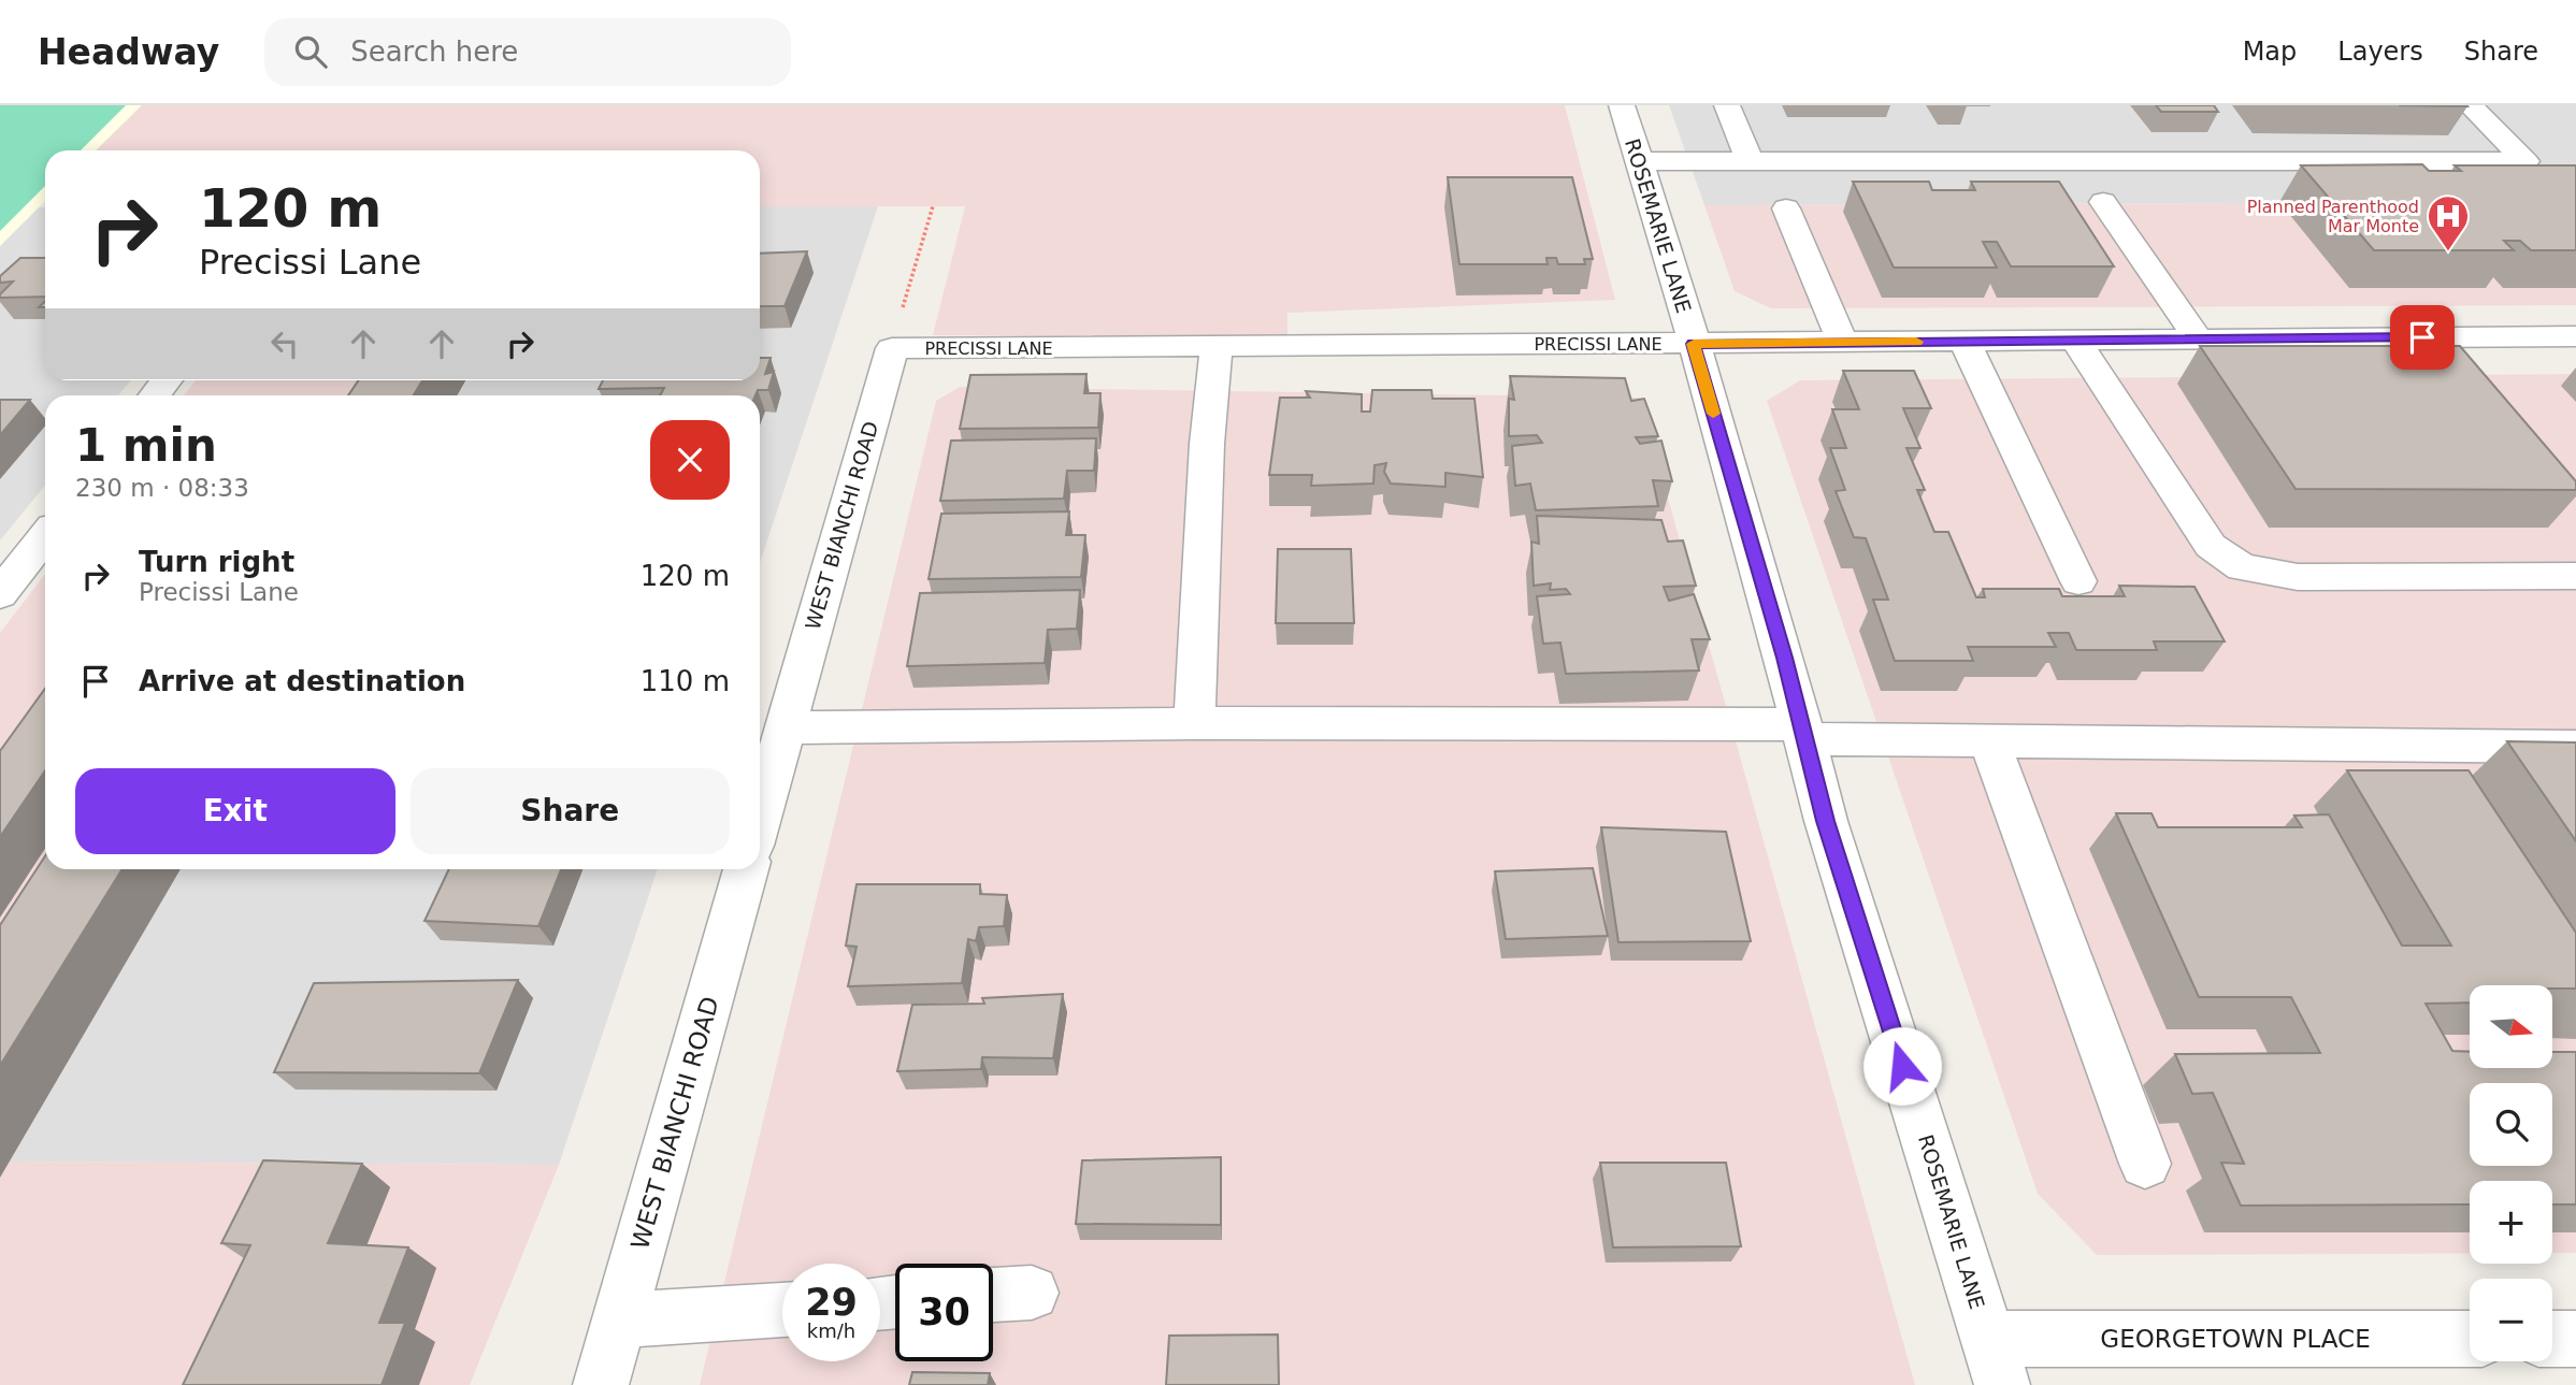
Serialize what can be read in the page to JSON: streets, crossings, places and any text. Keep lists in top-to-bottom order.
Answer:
{
  "streets": {
    "street": [
      "ROSEMARIE LANE",
      "PRECISSI LANE",
      "WEST BIANCHI ROAD",
      "GEORGETOWN PLACE"
    ]
  },
  "crossings": [
    ["ROSEMARIE LANE", "PRECISSI LANE"],
    ["ROSEMARIE LANE", "GEORGETOWN PLACE"],
    ["PRECISSI LANE", "WEST BIANCHI ROAD"]
  ],
  "places": {
    "hospital": ["Planned Parenthood Mar Monte"]
  },
  "north": "right",
  "page": {
    "header": "Headway",
    "search": "Search here",
    "nav": ["Map", "Layers", "Share"],
    "turn": ["120 m", "Precissi Lane"],
    "heading": ["1 min", "230 m · 08:33"],
    "list": [
      {
        "name": "Turn right",
        "note": "Precissi Lane",
        "value": "120 m"
      },
      {
        "name": "Arrive at destination",
        "value": "110 m"
      }
    ],
    "buttons": ["Exit", "Share"],
    "map_buttons": ["+", "−"],
    "speed": "29 km/h",
    "limit": "30"
  }
}
